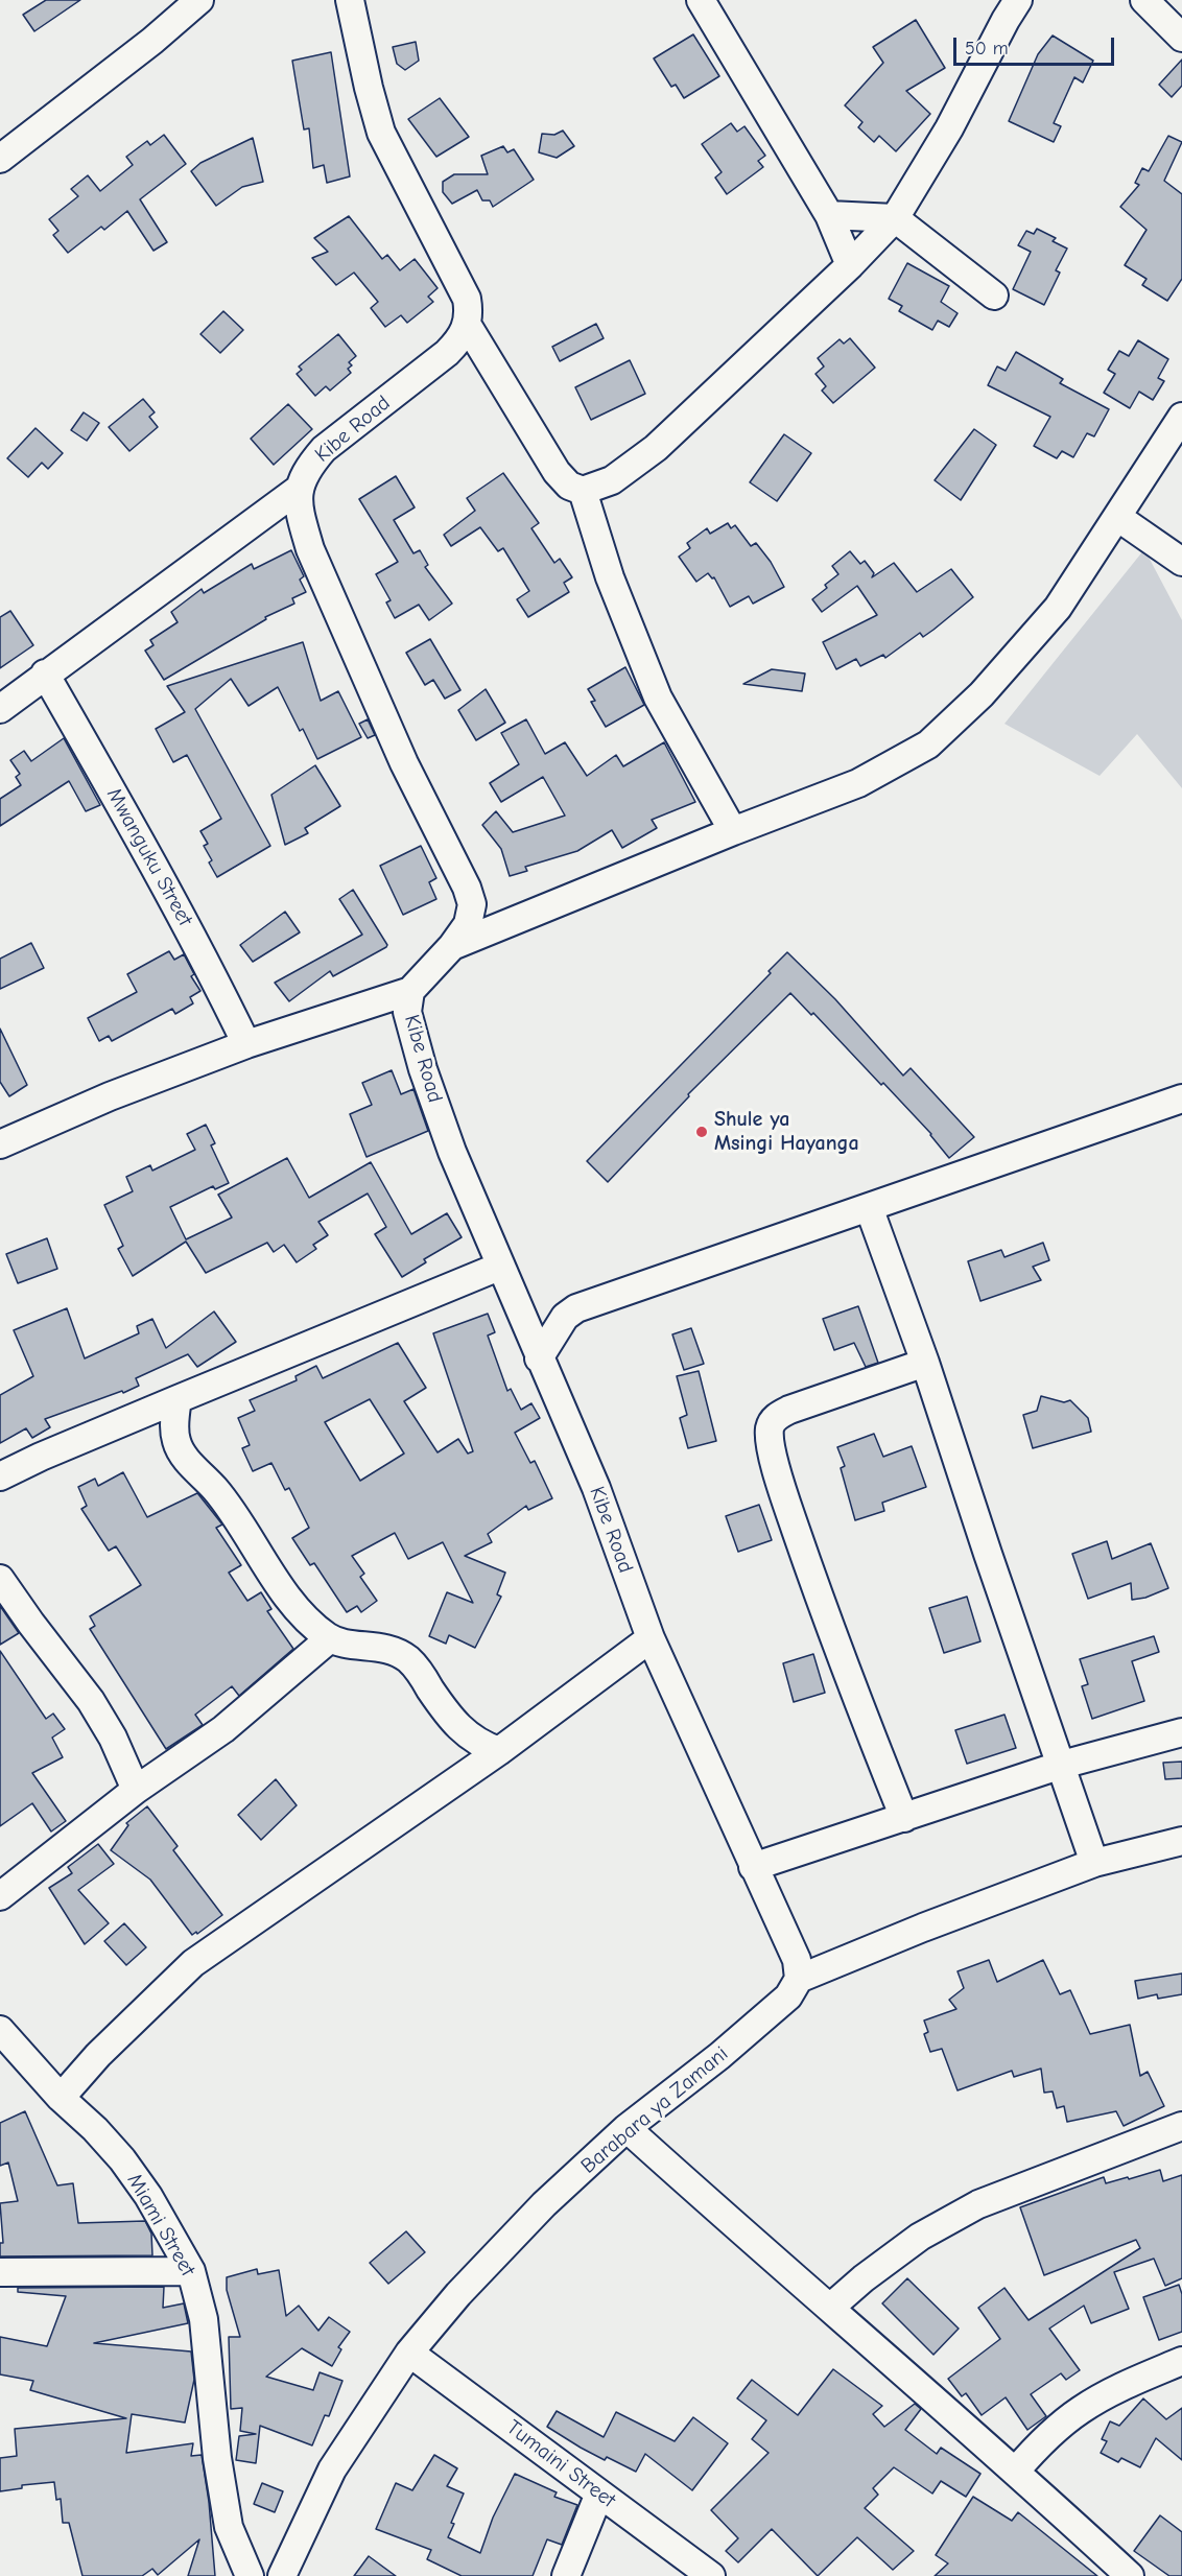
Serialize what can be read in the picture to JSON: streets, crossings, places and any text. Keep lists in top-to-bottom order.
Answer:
{
  "streets": {
    "street": [
      "Kibe Road",
      "Mwanguku Street",
      "Barabara ya Zamani",
      "Miami Street",
      "Tumaini Street"
    ]
  },
  "crossings": [
    ["Kibe Road", "Barabara ya Zamani"],
    ["Barabara ya Zamani", "Tumaini Street"]
  ],
  "places": ["Shule ya Msingi Hayanga"],
  "scale_bar": "50 m"
}
